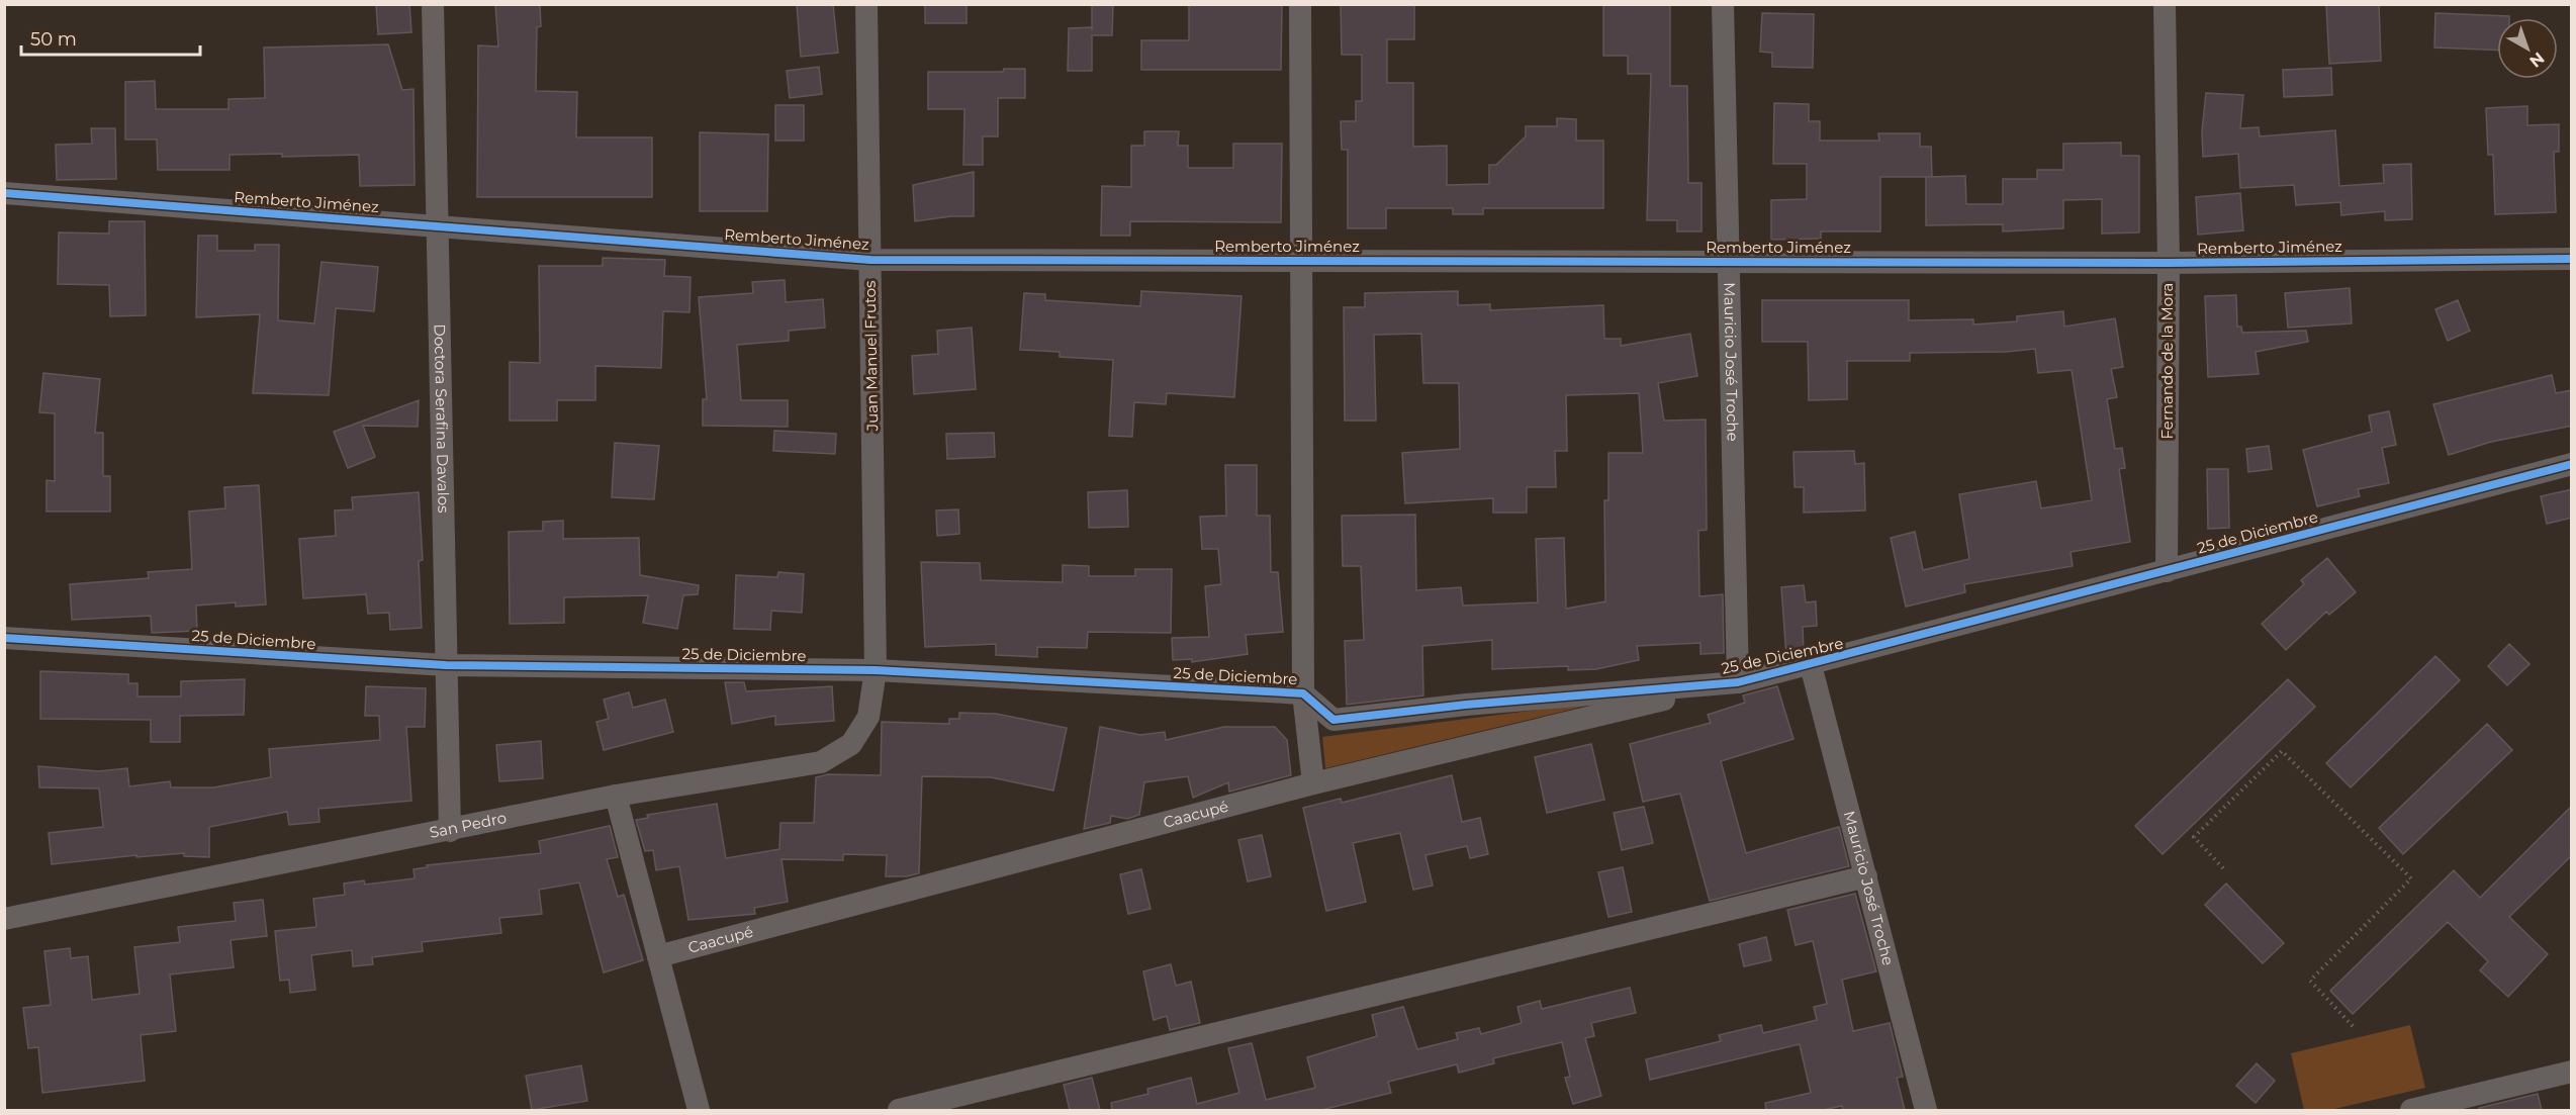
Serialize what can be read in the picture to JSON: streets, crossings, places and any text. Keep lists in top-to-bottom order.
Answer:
{
  "streets": {
    "street": [
      "Remberto Jiménez",
      "Juan Manuel Frutos",
      "Fernando de la Mora",
      "Mauricio José Troche",
      "Doctora Serafina Davalos",
      "25 de Diciembre",
      "Caacupé",
      "San Pedro"
    ]
  },
  "crossings": [
    ["Remberto Jiménez", "Juan Manuel Frutos"],
    ["Remberto Jiménez", "Fernando de la Mora"],
    ["Remberto Jiménez", "Mauricio José Troche"],
    ["Remberto Jiménez", "Doctora Serafina Davalos"],
    ["Juan Manuel Frutos", "25 de Diciembre"],
    ["Juan Manuel Frutos", "San Pedro"],
    ["Fernando de la Mora", "25 de Diciembre"],
    ["Mauricio José Troche", "25 de Diciembre"],
    ["Mauricio José Troche", "Caacupé"],
    ["Doctora Serafina Davalos", "25 de Diciembre"],
    ["Doctora Serafina Davalos", "San Pedro"],
    ["25 de Diciembre", "Caacupé"],
    ["25 de Diciembre", "San Pedro"]
  ],
  "scale_bar": "50 m",
  "north": "bottom right"
}
